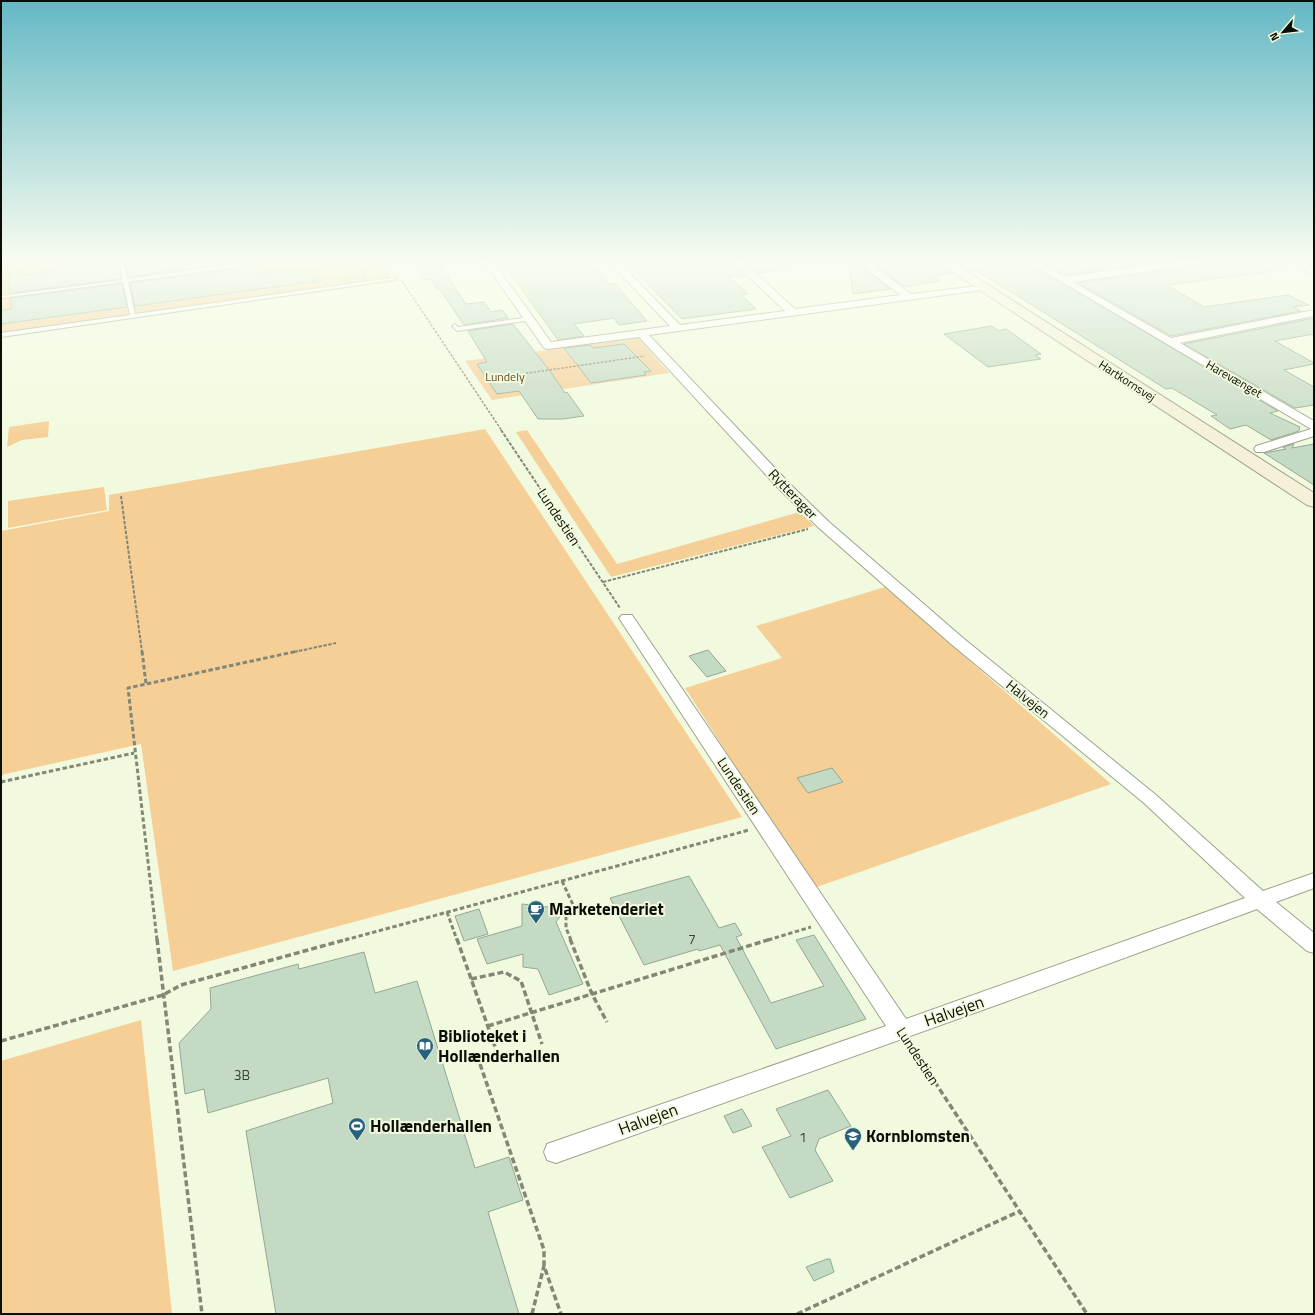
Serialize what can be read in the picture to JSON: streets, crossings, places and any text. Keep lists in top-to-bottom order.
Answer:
{
  "streets": {
    "street": [
      "Harevænget",
      "Hartkornsvej",
      "Rytterager",
      "Lundestien",
      "Halvejen"
    ]
  },
  "crossings": [
    ["Rytterager", "Halvejen"],
    ["Lundestien", "Halvejen"]
  ],
  "parks": ["Lundely"],
  "places": {
    "cafe": ["Marketenderiet"],
    "library": ["Biblioteket i Hollænderhallen"],
    "sports": ["Hollænderhallen"],
    "school or university": ["Kornblomsten"]
  },
  "house_numbers": ["7", "3B", "1"],
  "north": "bottom left"
}
